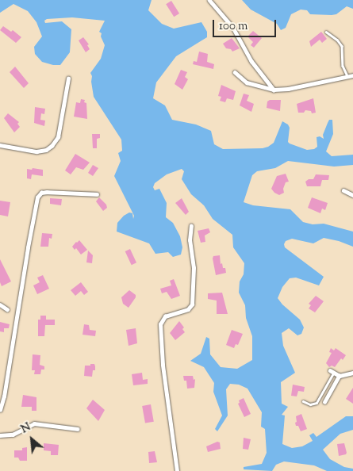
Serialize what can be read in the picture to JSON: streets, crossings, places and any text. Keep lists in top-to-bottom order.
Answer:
{
  "scale_bar": "100 m",
  "north": "top left"
}
